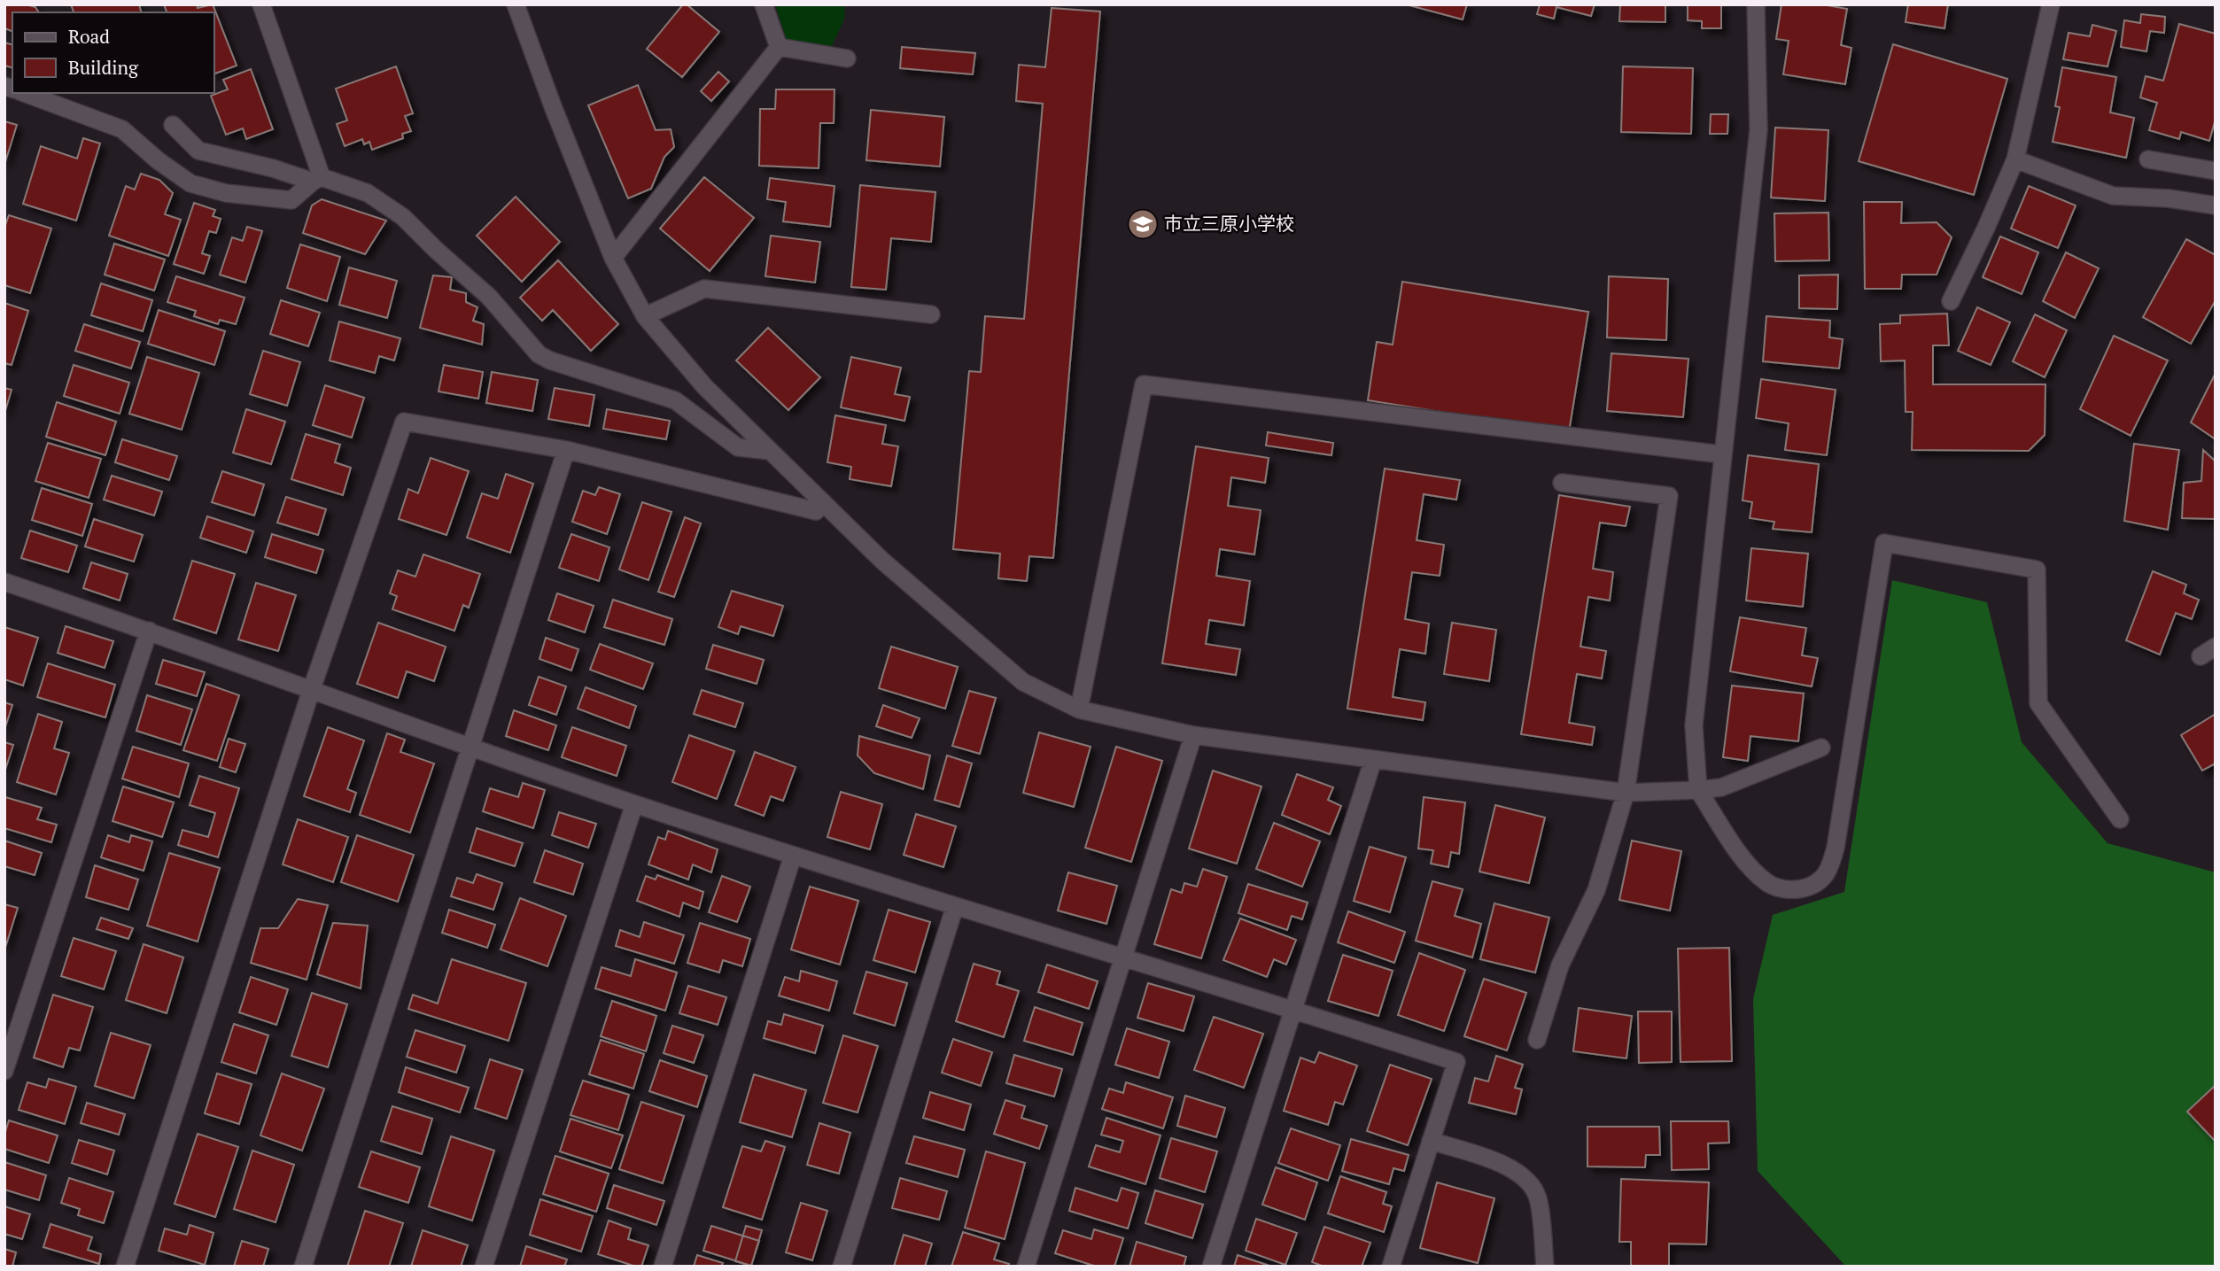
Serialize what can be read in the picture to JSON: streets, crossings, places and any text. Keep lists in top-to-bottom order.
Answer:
{
  "places": {
    "school or university": ["市立三原小学校"]
  },
  "legend": ["Road", "Building"]
}
